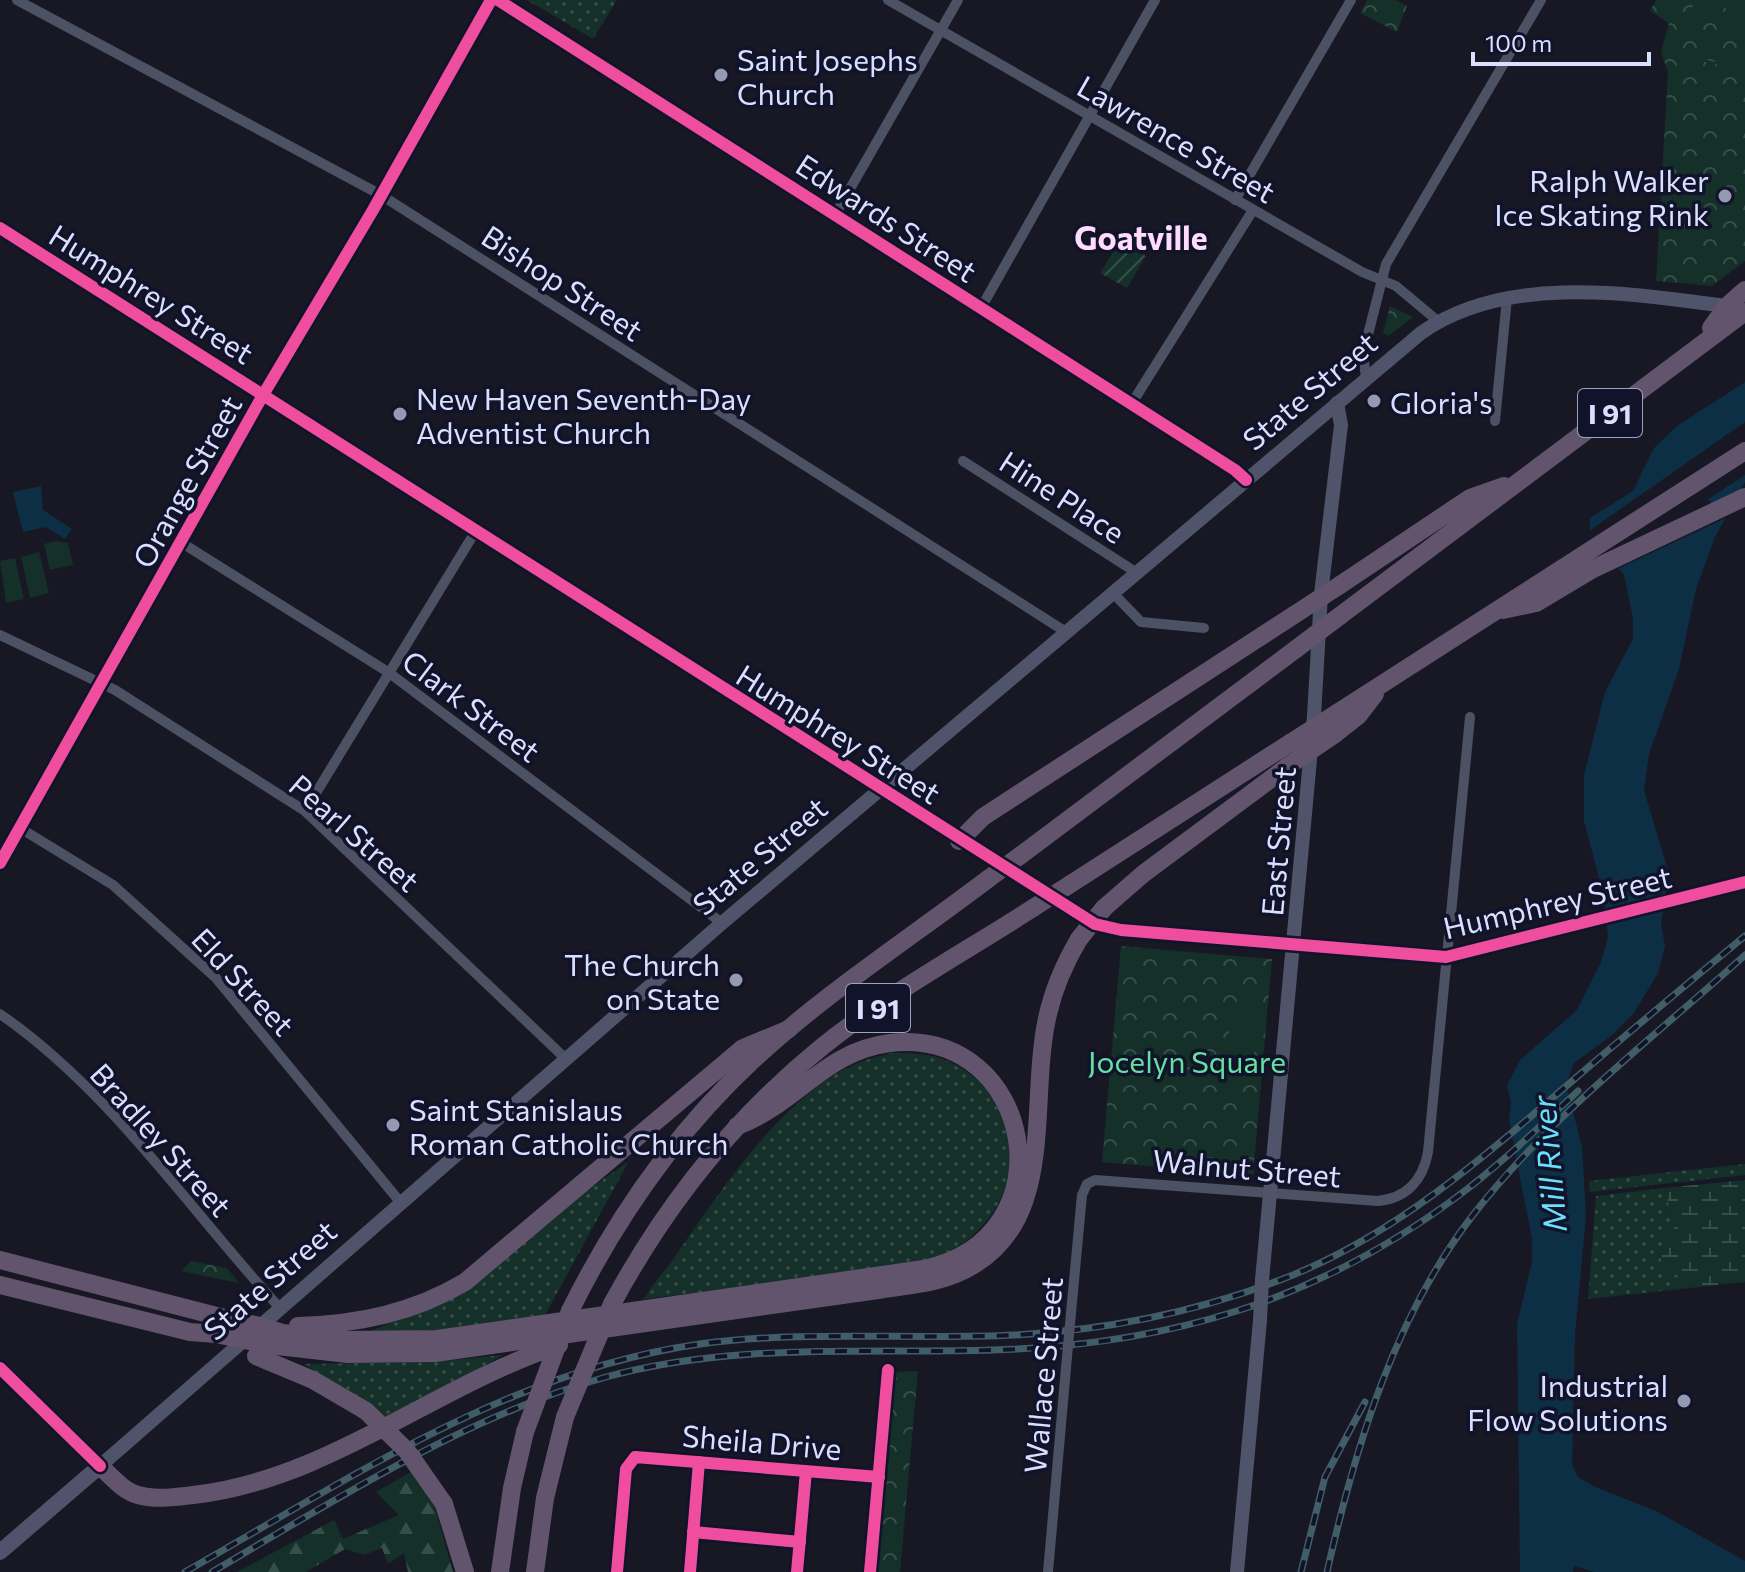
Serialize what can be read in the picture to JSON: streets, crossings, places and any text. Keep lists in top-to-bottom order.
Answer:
{
  "streets": {
    "highway": ["I 91"],
    "main road": ["State Street", "Orange Street", "East Street"],
    "street": [
      "Lawrence Street",
      "Edwards Street",
      "Bishop Street",
      "Humphrey Street",
      "Hine Place",
      "Clark Street",
      "Pearl Street",
      "Eld Street",
      "Bradley Street",
      "Walnut Street",
      "Wallace Street",
      "Sheila Drive"
    ]
  },
  "crossings": [
    ["Lawrence Street", "State Street"],
    ["Edwards Street", "State Street"],
    ["Bishop Street", "State Street"],
    ["Bishop Street", "Orange Street"],
    ["Humphrey Street", "State Street"],
    ["Humphrey Street", "Orange Street"],
    ["Humphrey Street", "East Street"],
    ["Humphrey Street", "Walnut Street"],
    ["State Street", "I 91"],
    ["State Street", "Hine Place"],
    ["State Street", "Clark Street"],
    ["State Street", "Pearl Street"],
    ["State Street", "East Street"],
    ["State Street", "Eld Street"],
    ["State Street", "Bradley Street"],
    ["Orange Street", "Clark Street"],
    ["Orange Street", "Pearl Street"],
    ["Orange Street", "Eld Street"],
    ["East Street", "Walnut Street"],
    ["Walnut Street", "Wallace Street"]
  ],
  "districts": ["Goatville"],
  "water": ["Mill River"],
  "parks": ["Jocelyn Square"],
  "places": [
    "Saint Josephs Church",
    "Ralph Walker Ice Skating Rink",
    "Gloria's",
    "New Haven Seventh-Day Adventist Church",
    "The Church on State",
    "Saint Stanislaus Roman Catholic Church",
    "Industrial Flow Solutions"
  ],
  "scale_bar": "100 m"
}
